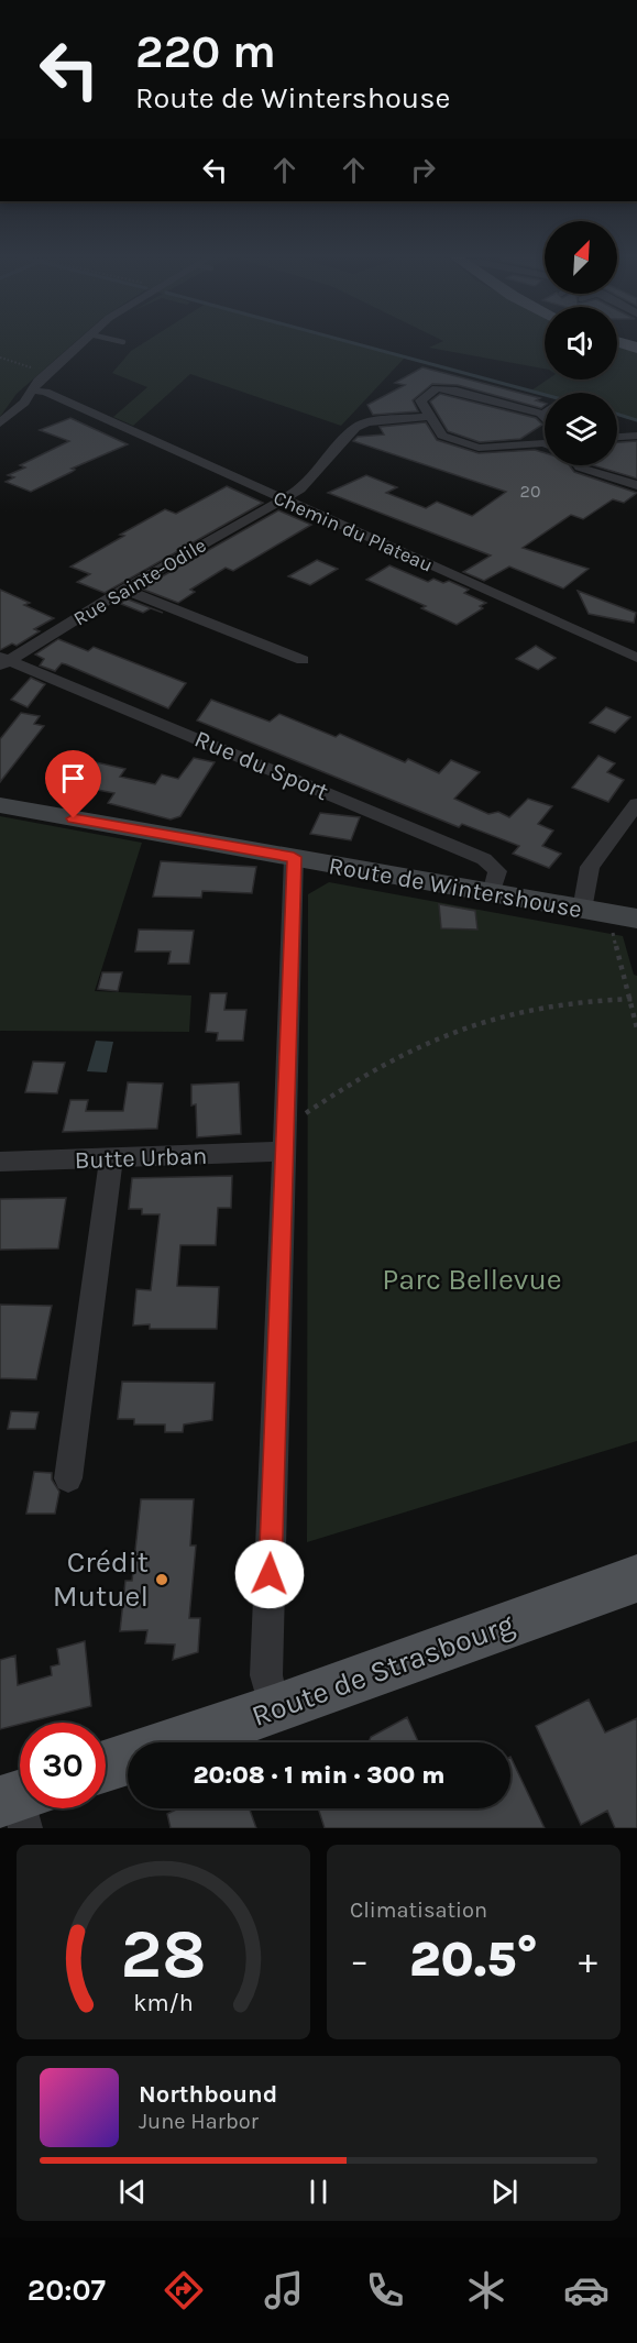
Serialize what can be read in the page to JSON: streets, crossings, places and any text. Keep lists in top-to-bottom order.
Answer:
{
  "streets": {
    "main road": ["Route de Strasbourg"],
    "street": [
      "Chemin du Plateau",
      "Rue Sainte-Odile",
      "Rue du Sport",
      "Route de Wintershouse",
      "Butte Urban"
    ]
  },
  "crossings": [
    ["Chemin du Plateau", "Rue Sainte-Odile"],
    ["Rue Sainte-Odile", "Rue du Sport"],
    ["Rue du Sport", "Route de Wintershouse"]
  ],
  "parks": ["Parc Bellevue"],
  "places": ["Crédit Mutuel"],
  "house_numbers": ["20"],
  "north": "top right",
  "page": {
    "turn": ["220 m", "Route de Wintershouse"],
    "limit": "30",
    "trip": "20:08 · 1 min · 300 m",
    "tile": "Climatisation",
    "heat": ["−", "20.5°", "+"],
    "song": ["Northbound", "June Harbor"],
    "tabs": "20:07",
    "gauge": ["28", "km/h"]
  }
}
